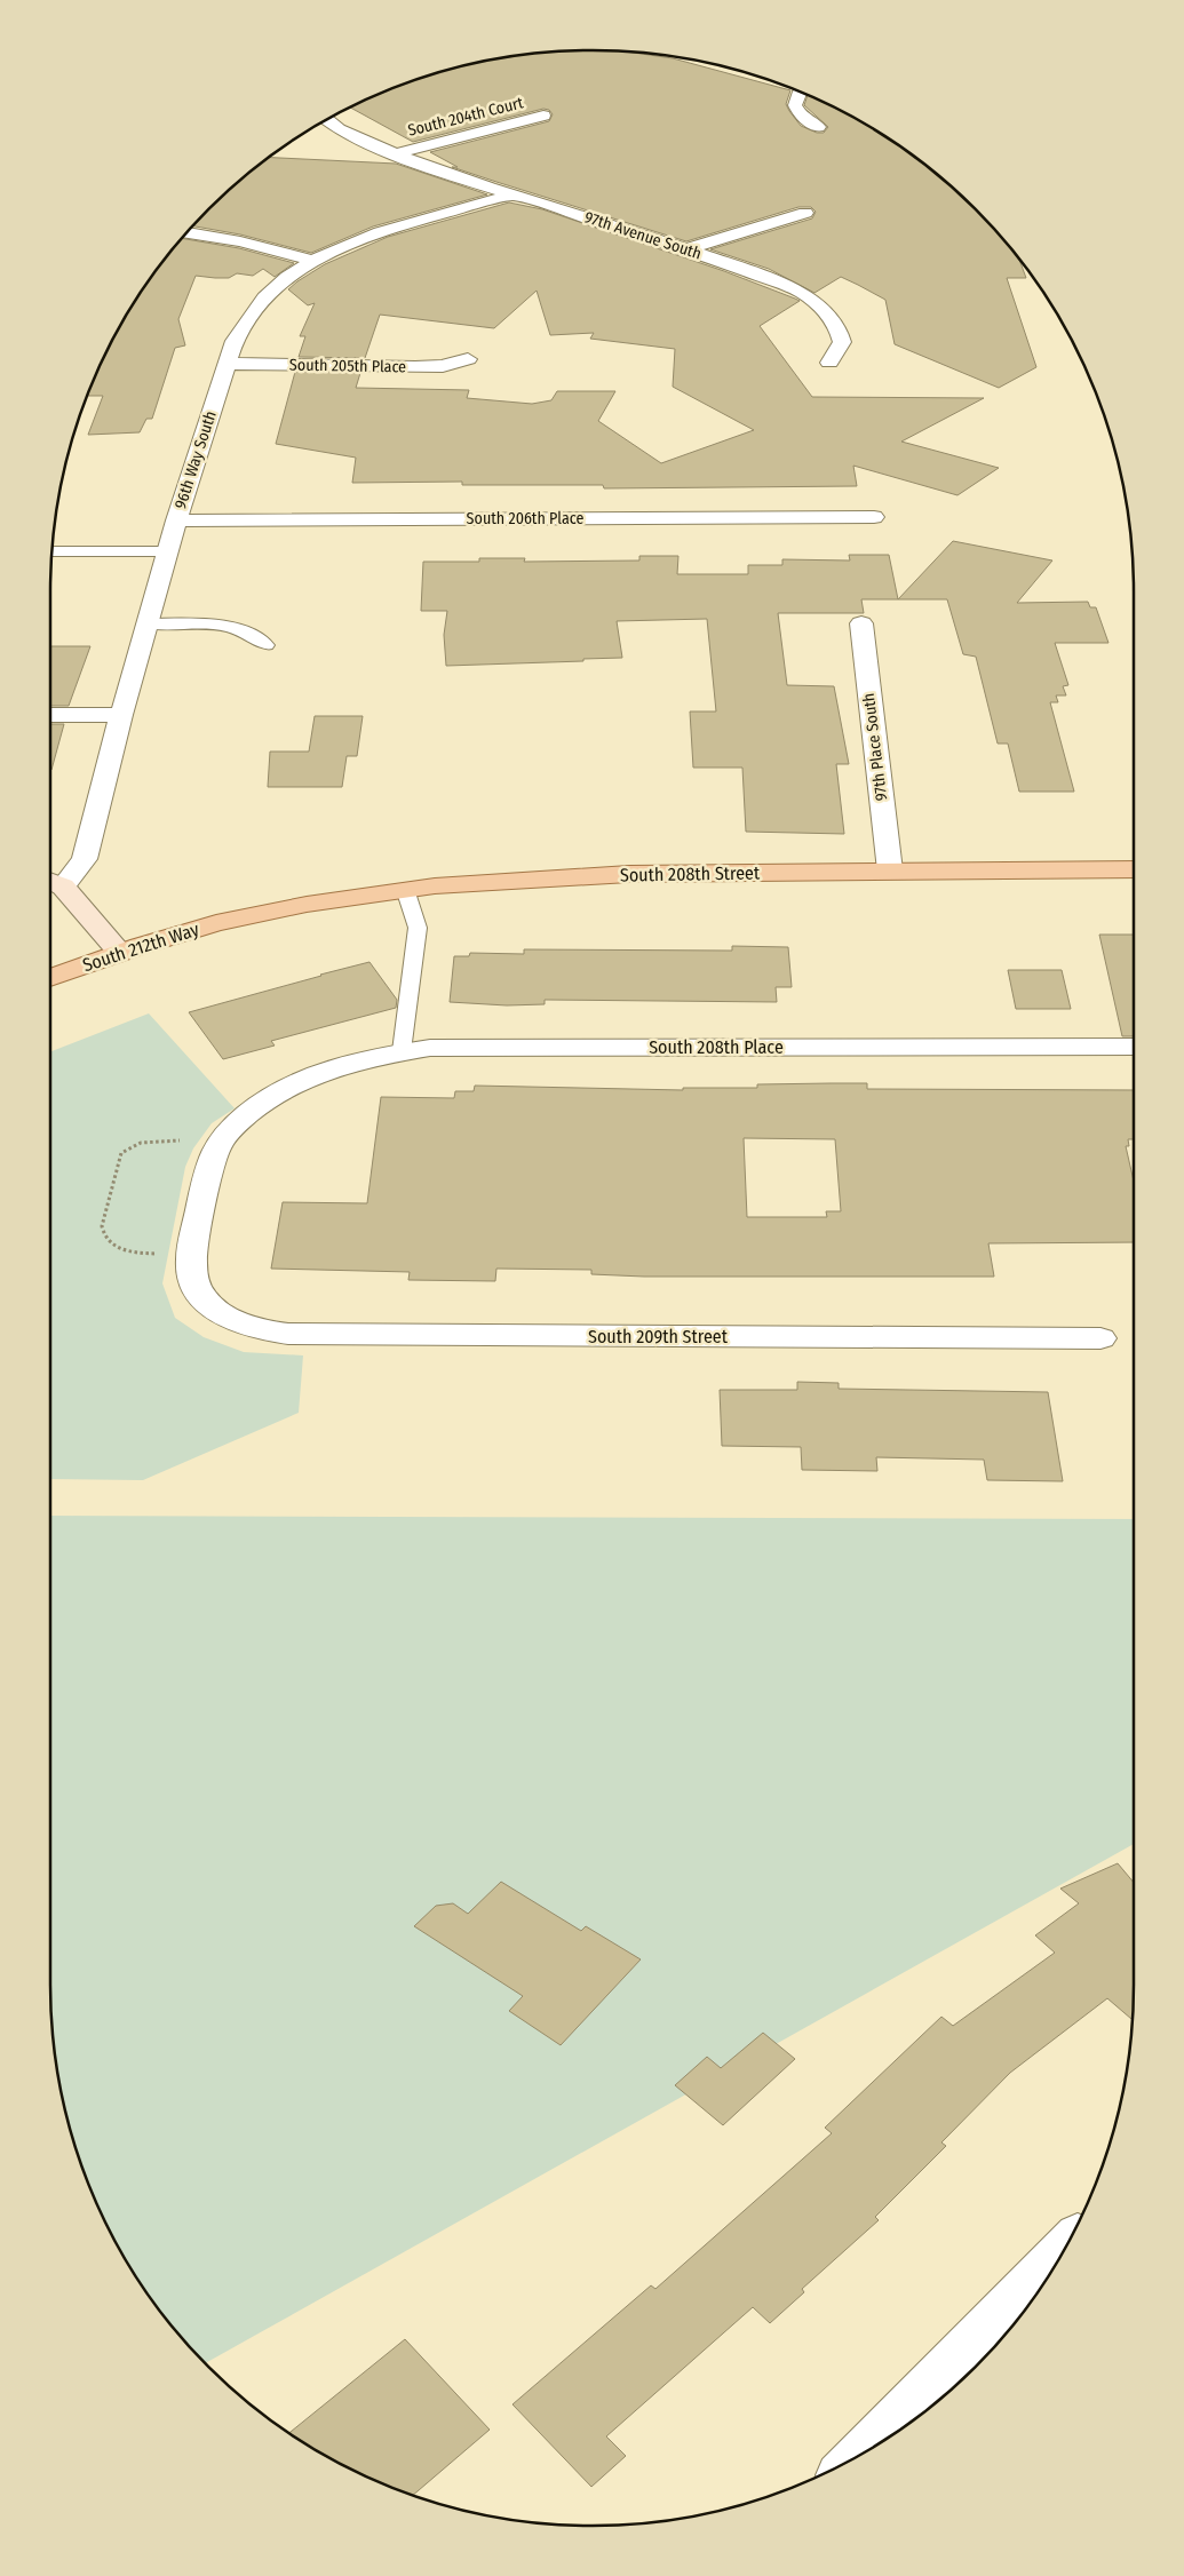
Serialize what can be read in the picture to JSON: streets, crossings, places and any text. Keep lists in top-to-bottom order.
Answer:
{
  "streets": {
    "main road": ["South 208th Street", "South 212th Way"],
    "street": [
      "South 204th Court",
      "97th Avenue South",
      "South 205th Place",
      "96th Way South",
      "South 206th Place",
      "97th Place South",
      "South 208th Place",
      "South 209th Street"
    ]
  },
  "crossings": [
    ["South 204th Court", "97th Avenue South"],
    ["97th Avenue South", "96th Way South"],
    ["South 205th Place", "96th Way South"],
    ["96th Way South", "South 206th Place"],
    ["97th Place South", "South 208th Street"],
    ["South 208th Street", "South 212th Way"]
  ]
}
